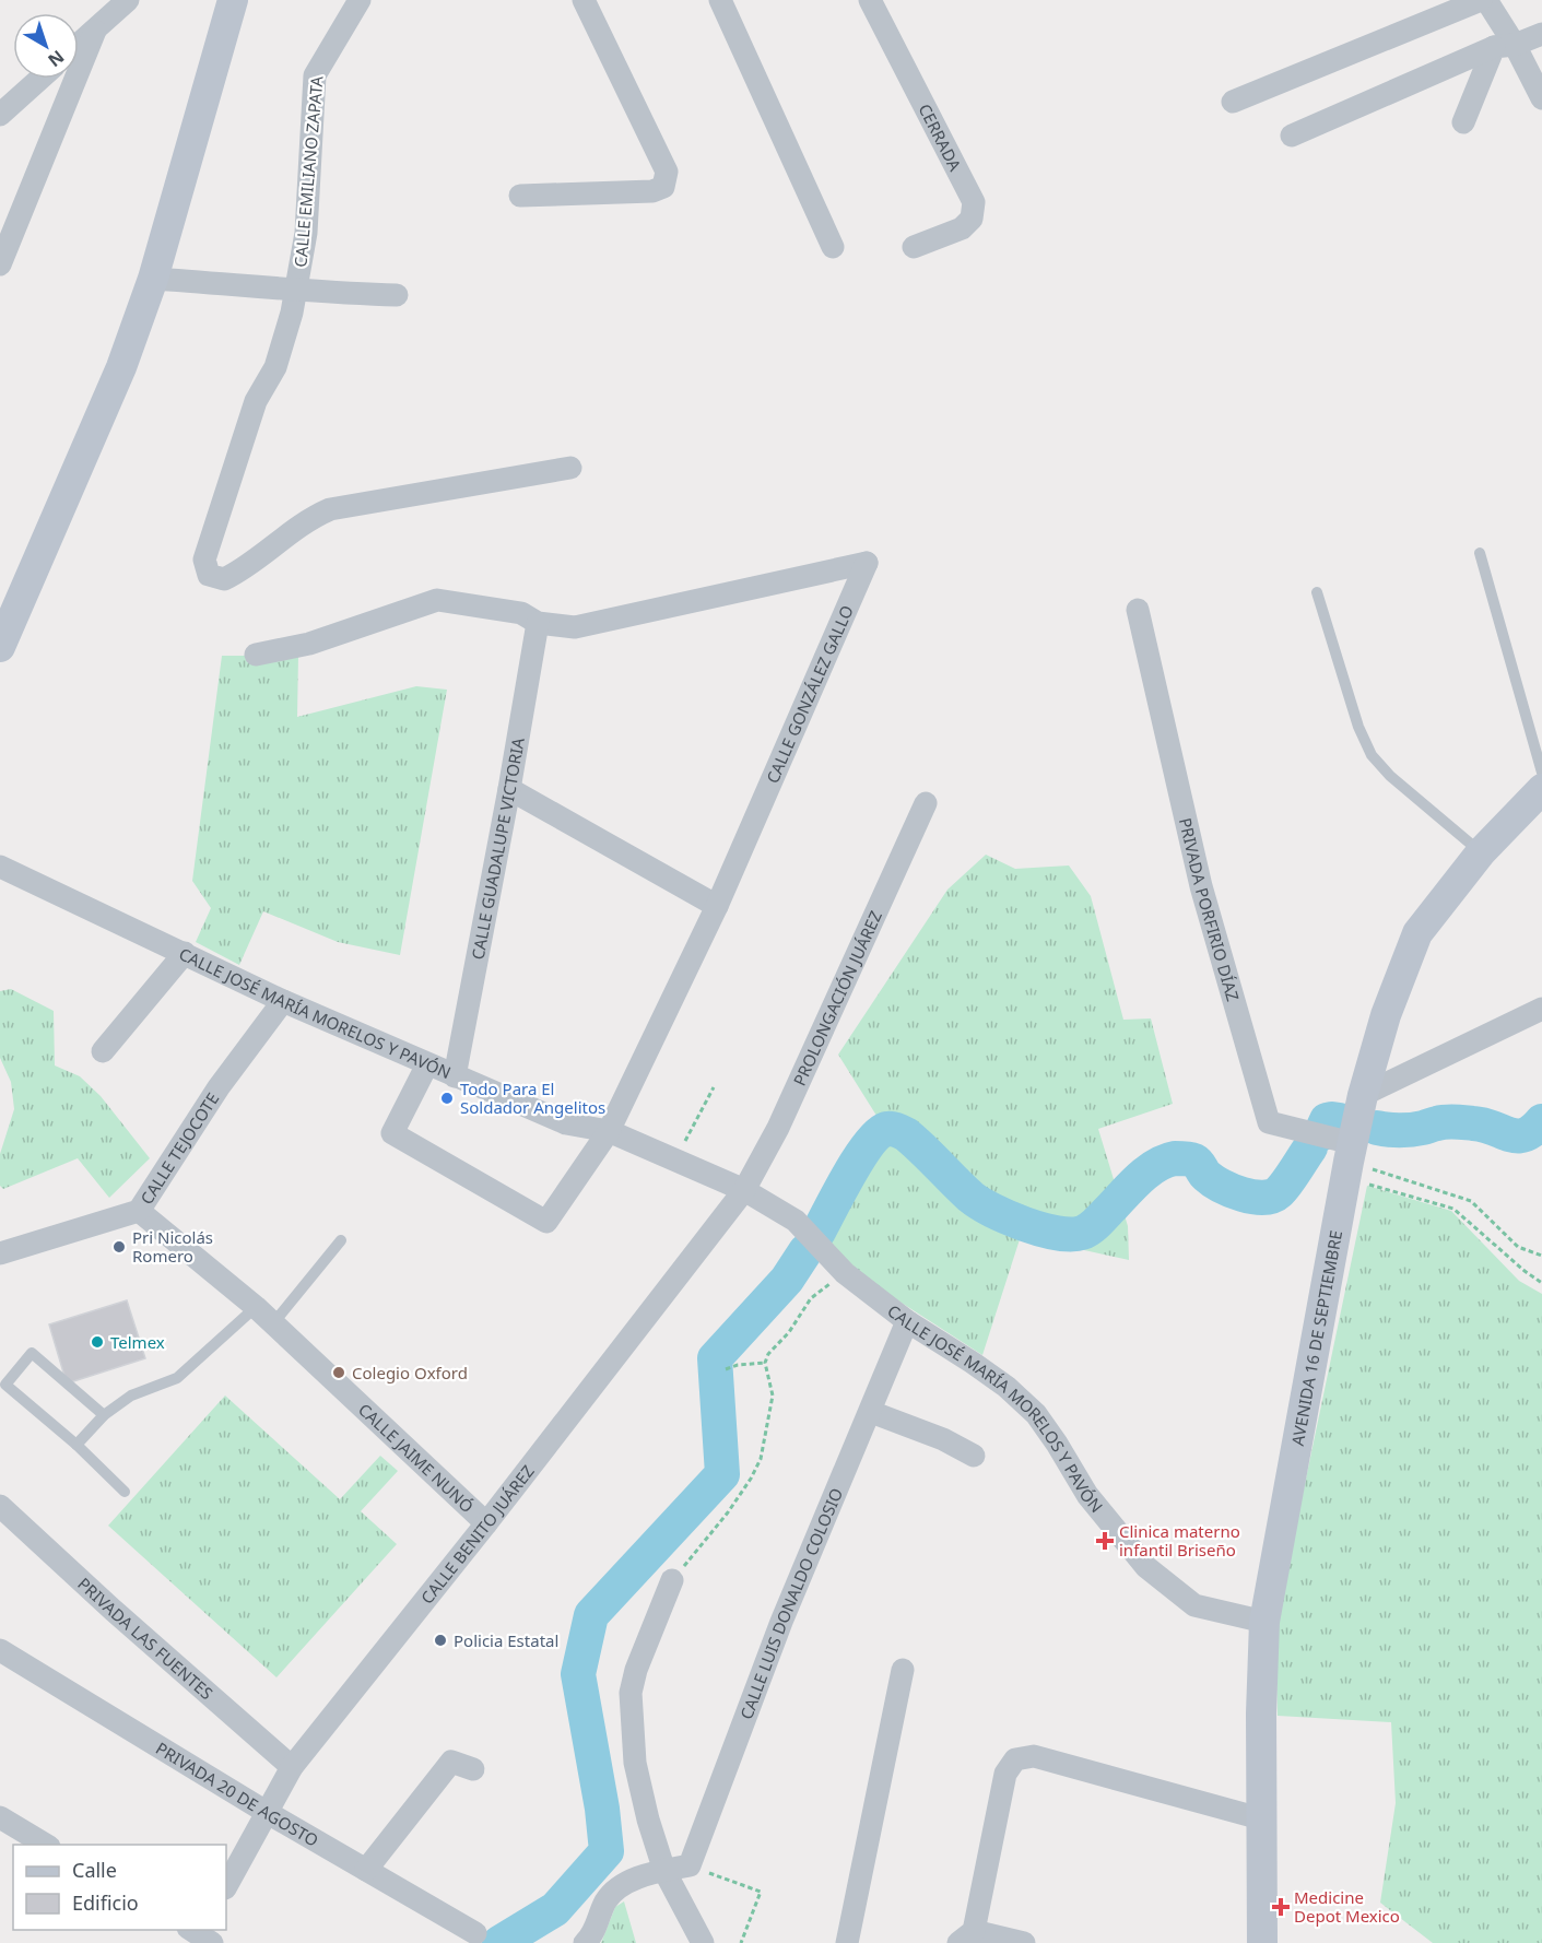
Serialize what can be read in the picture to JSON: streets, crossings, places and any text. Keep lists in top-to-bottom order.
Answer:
{
  "streets": {
    "main road": ["AVENIDA 16 DE SEPTIEMBRE"],
    "street": [
      "CERRADA",
      "CALLE EMILIANO ZAPATA",
      "CALLE GONZÁLEZ GALLO",
      "CALLE GUADALUPE VICTORIA",
      "PRIVADA PORFIRIO DÍAZ",
      "PROLONGACIÓN JUÁREZ",
      "CALLE JOSÉ MARÍA MORELOS Y PAVÓN",
      "CALLE TEJOCOTE",
      "CALLE JAIME NUNÓ",
      "CALLE BENITO JUÁREZ",
      "CALLE LUIS DONALDO COLOSIO",
      "PRIVADA LAS FUENTES",
      "PRIVADA 20 DE AGOSTO"
    ]
  },
  "crossings": [
    ["CALLE GONZÁLEZ GALLO", "CALLE GUADALUPE VICTORIA"],
    ["CALLE GONZÁLEZ GALLO", "CALLE JOSÉ MARÍA MORELOS Y PAVÓN"],
    ["CALLE GUADALUPE VICTORIA", "CALLE JOSÉ MARÍA MORELOS Y PAVÓN"],
    ["PRIVADA PORFIRIO DÍAZ", "AVENIDA 16 DE SEPTIEMBRE"],
    ["PROLONGACIÓN JUÁREZ", "CALLE JOSÉ MARÍA MORELOS Y PAVÓN"],
    ["PROLONGACIÓN JUÁREZ", "CALLE BENITO JUÁREZ"],
    ["CALLE JOSÉ MARÍA MORELOS Y PAVÓN", "CALLE TEJOCOTE"],
    ["CALLE JOSÉ MARÍA MORELOS Y PAVÓN", "AVENIDA 16 DE SEPTIEMBRE"],
    ["CALLE JOSÉ MARÍA MORELOS Y PAVÓN", "CALLE BENITO JUÁREZ"],
    ["CALLE JOSÉ MARÍA MORELOS Y PAVÓN", "CALLE LUIS DONALDO COLOSIO"],
    ["CALLE TEJOCOTE", "CALLE JAIME NUNÓ"],
    ["CALLE JAIME NUNÓ", "CALLE BENITO JUÁREZ"],
    ["CALLE BENITO JUÁREZ", "PRIVADA LAS FUENTES"],
    ["CALLE BENITO JUÁREZ", "PRIVADA 20 DE AGOSTO"]
  ],
  "places": {
    "other": [
      "Todo Para El Soldador Angelitos",
      "Pri Nicolás Romero",
      "Telmex",
      "Colegio Oxford",
      "Policia Estatal"
    ],
    "health": ["Clinica materno infantil Briseño", "Medicine Depot Mexico"]
  },
  "legend": ["Calle", "Edificio"],
  "north": "bottom right"
}
